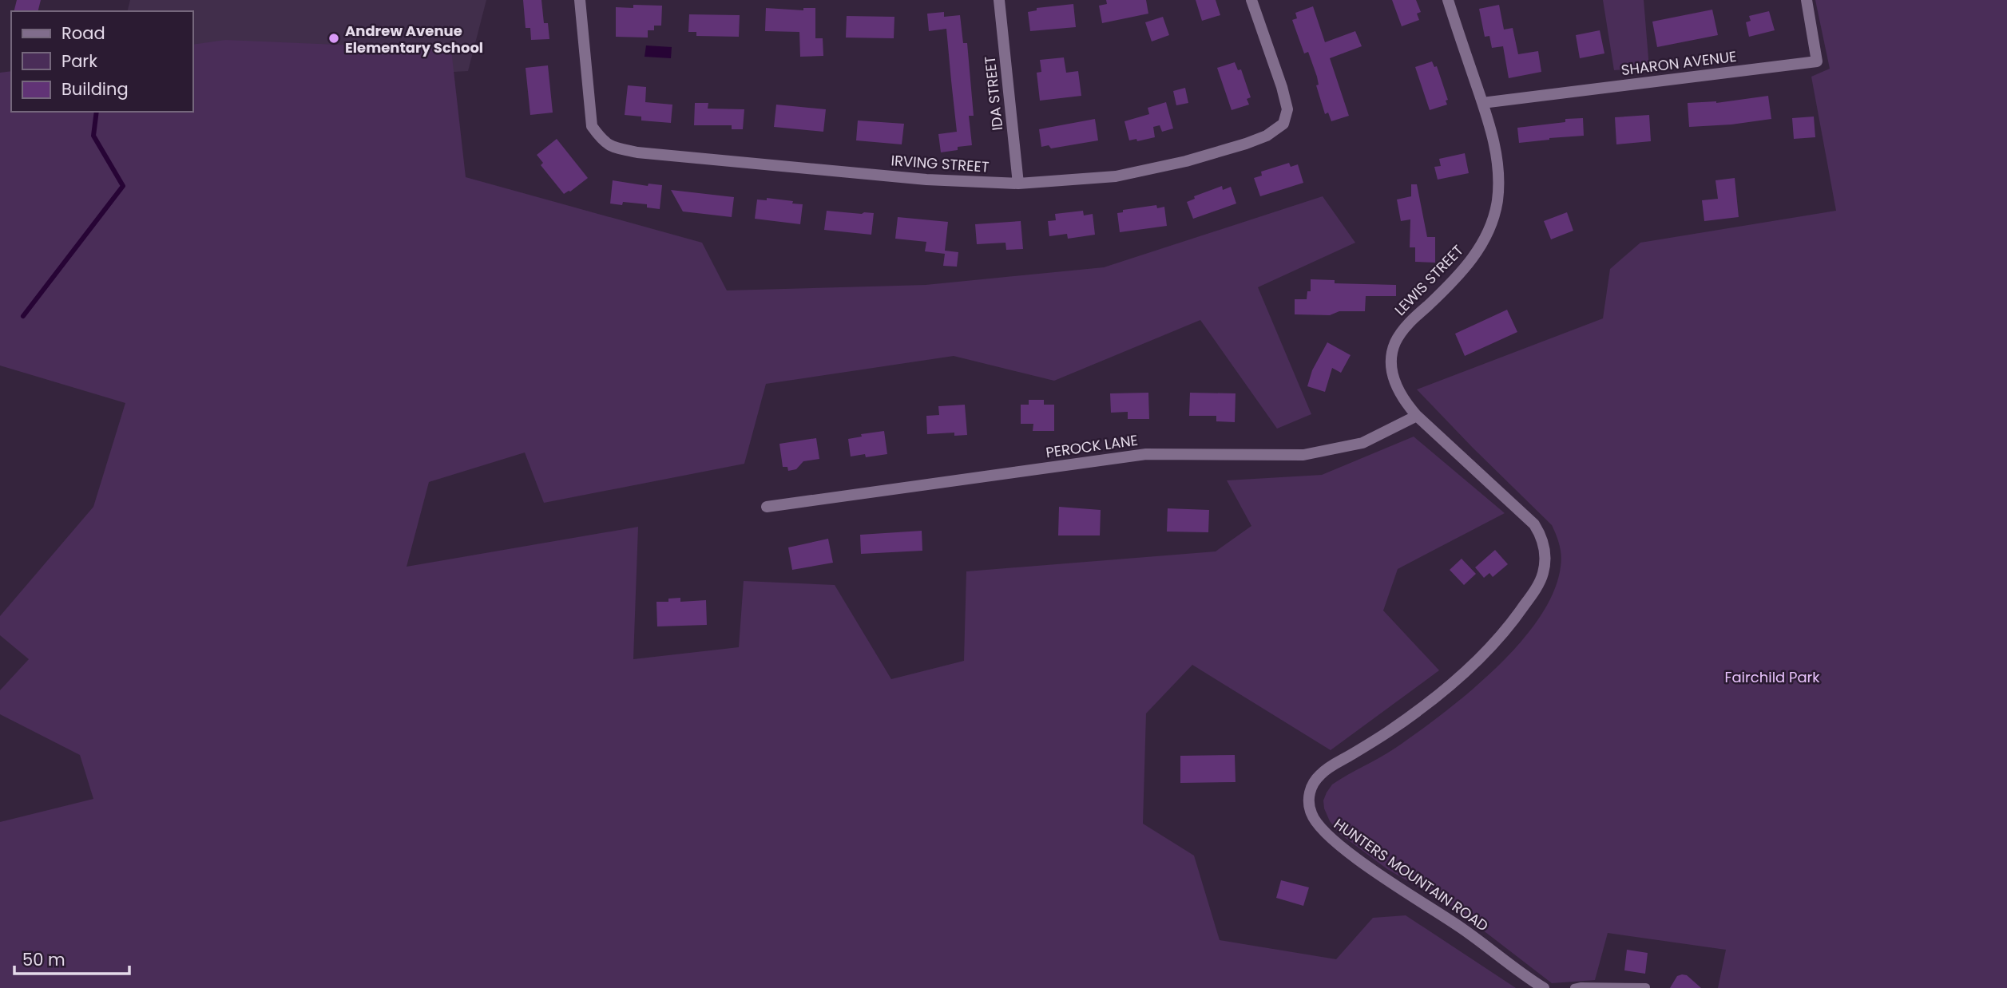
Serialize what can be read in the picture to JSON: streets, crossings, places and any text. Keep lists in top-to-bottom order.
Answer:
{
  "streets": {
    "street": [
      "SHARON AVENUE",
      "IDA STREET",
      "IRVING STREET",
      "LEWIS STREET",
      "PEROCK LANE",
      "HUNTERS MOUNTAIN ROAD"
    ]
  },
  "crossings": [
    ["SHARON AVENUE", "LEWIS STREET"],
    ["IDA STREET", "IRVING STREET"],
    ["LEWIS STREET", "PEROCK LANE"],
    ["LEWIS STREET", "HUNTERS MOUNTAIN ROAD"],
    ["PEROCK LANE", "HUNTERS MOUNTAIN ROAD"]
  ],
  "parks": ["Fairchild Park"],
  "places": ["Andrew Avenue Elementary School"],
  "legend": ["Road", "Park", "Building"],
  "scale_bar": "50 m"
}
